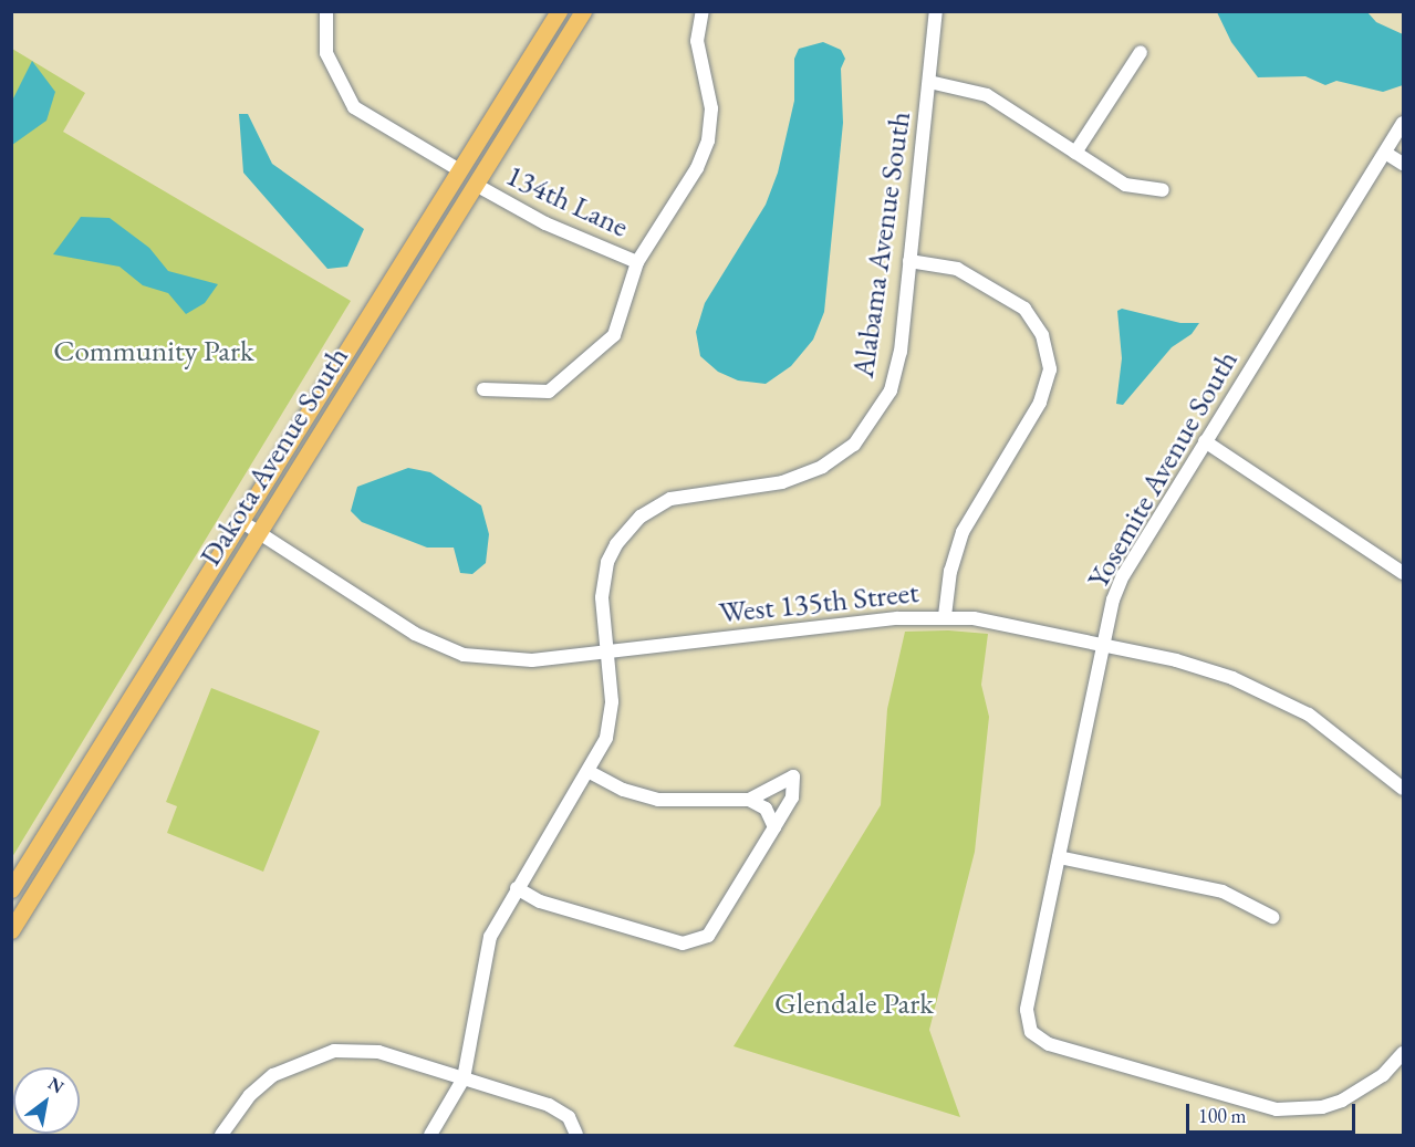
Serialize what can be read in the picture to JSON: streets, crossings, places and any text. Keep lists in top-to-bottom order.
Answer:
{
  "streets": {
    "main road": ["Dakota Avenue South"],
    "street": [
      "134th Lane",
      "Alabama Avenue South",
      "Yosemite Avenue South",
      "West 135th Street"
    ]
  },
  "crossings": [
    ["134th Lane", "Dakota Avenue South"],
    ["Alabama Avenue South", "West 135th Street"],
    ["Dakota Avenue South", "West 135th Street"],
    ["Yosemite Avenue South", "West 135th Street"]
  ],
  "parks": ["Community Park", "Glendale Park"],
  "scale_bar": "100 m",
  "north": "top right"
}
